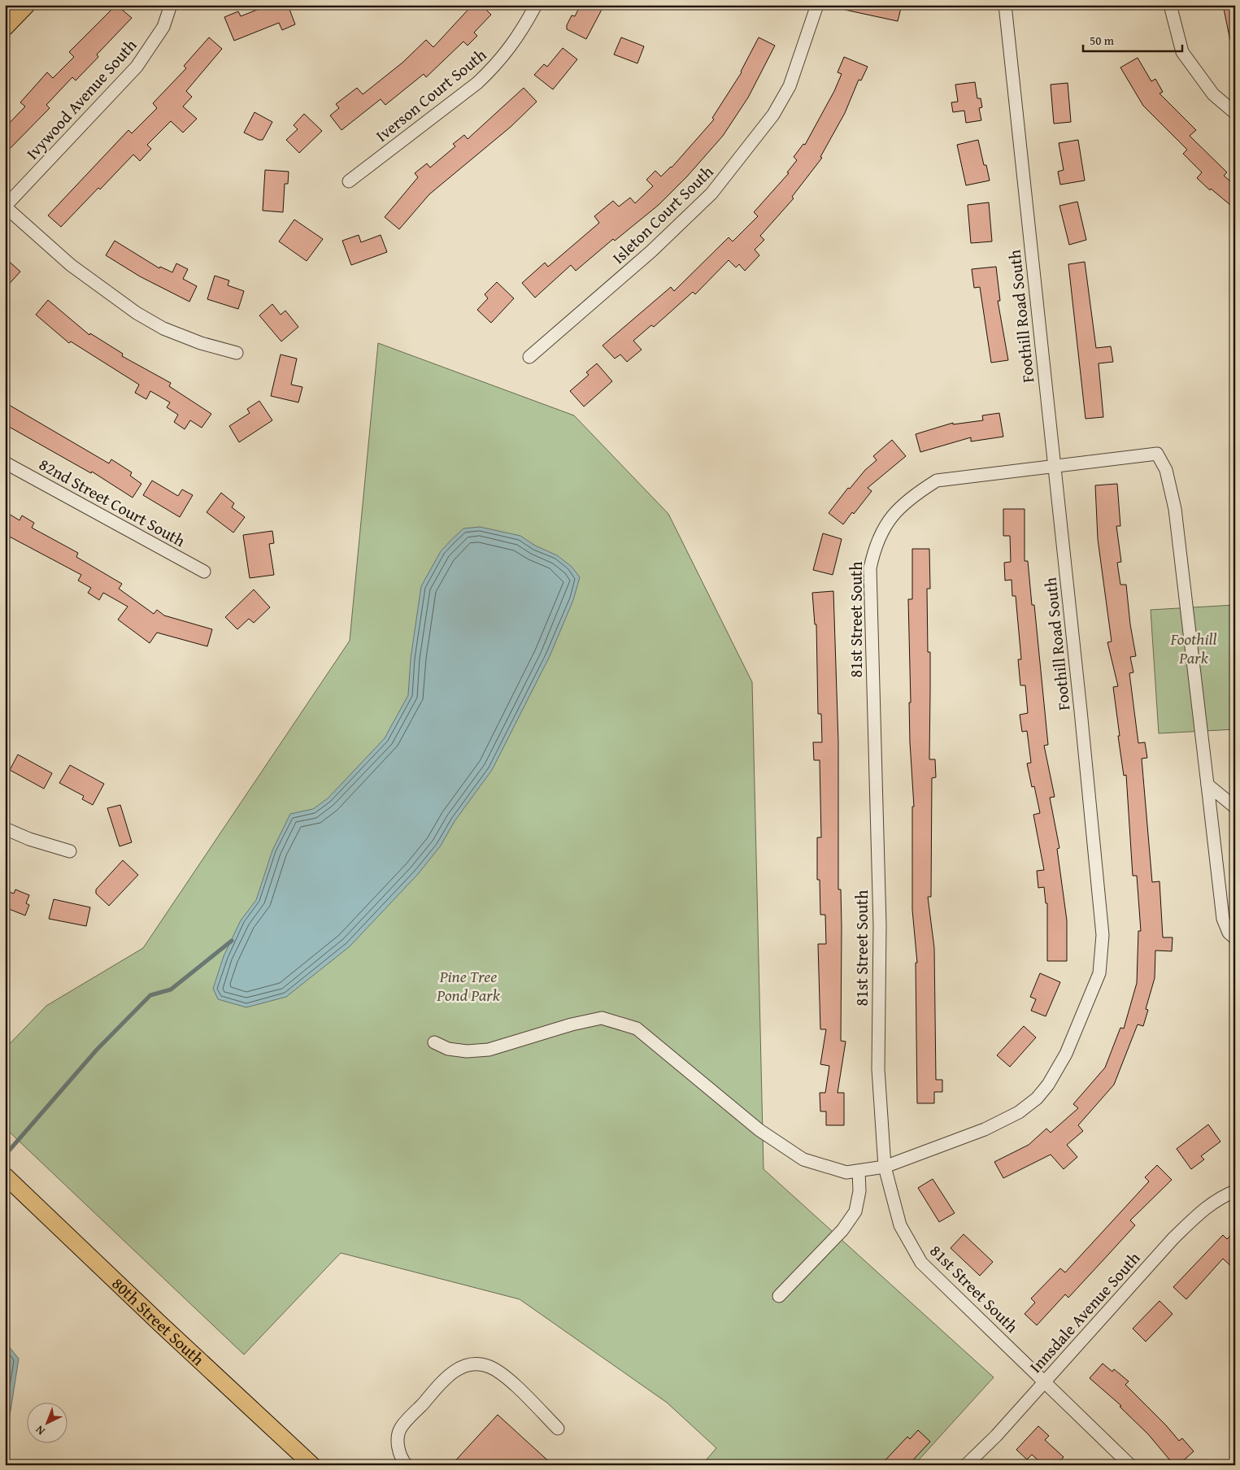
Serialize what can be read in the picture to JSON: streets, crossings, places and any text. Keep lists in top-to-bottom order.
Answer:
{
  "streets": {
    "main road": ["80th Street South"],
    "street": [
      "Iverson Court South",
      "Ivywood Avenue South",
      "Isleton Court South",
      "Foothill Road South",
      "82nd Street Court South",
      "81st Street South",
      "Innsdale Avenue South"
    ]
  },
  "crossings": [
    ["Foothill Road South", "81st Street South"],
    ["81st Street South", "Innsdale Avenue South"]
  ],
  "parks": ["Foothill Park", "Pine Tree Pond Park"],
  "scale_bar": "50 m",
  "north": "bottom left"
}
